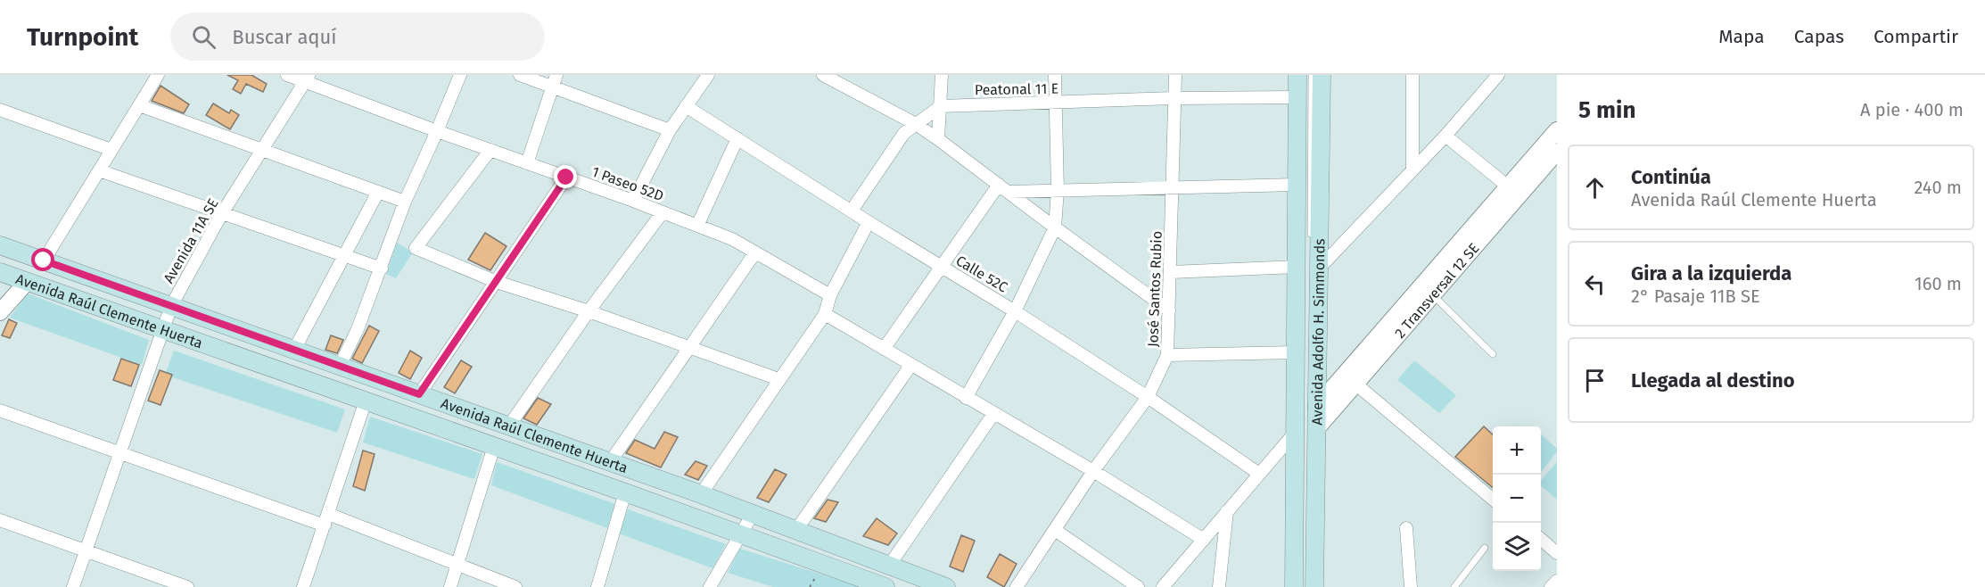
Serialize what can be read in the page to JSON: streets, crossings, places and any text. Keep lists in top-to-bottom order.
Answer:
{
  "streets": {
    "main road": ["Avenida Raúl Clemente Huerta", "Avenida Adolfo H. Simmonds"],
    "street": [
      "Peatonal 11 E",
      "1 Paseo 52D",
      "Avenida 11A SE",
      "Calle 52C",
      "José Santos Rubio",
      "2 Transversal 12 SE"
    ]
  },
  "crossings": [
    ["Peatonal 11 E", "José Santos Rubio"],
    ["Peatonal 11 E", "Avenida Adolfo H. Simmonds"],
    ["1 Paseo 52D", "Avenida 11A SE"],
    ["Avenida 11A SE", "Avenida Raúl Clemente Huerta"],
    ["Calle 52C", "José Santos Rubio"],
    ["2 Transversal 12 SE", "Avenida Adolfo H. Simmonds"]
  ],
  "page": {
    "header": "Turnpoint",
    "search": "Buscar aquí",
    "nav": ["Mapa", "Capas", "Compartir"],
    "heading": ["5 min", "A pie · 400 m"],
    "list": [
      ["Continúa", "Avenida Raúl Clemente Huerta", "240 m"],
      ["Gira a la izquierda", "2° Pasaje 11B SE", "160 m"],
      "Llegada al destino"
    ],
    "map_buttons": ["+", "−"]
  }
}
